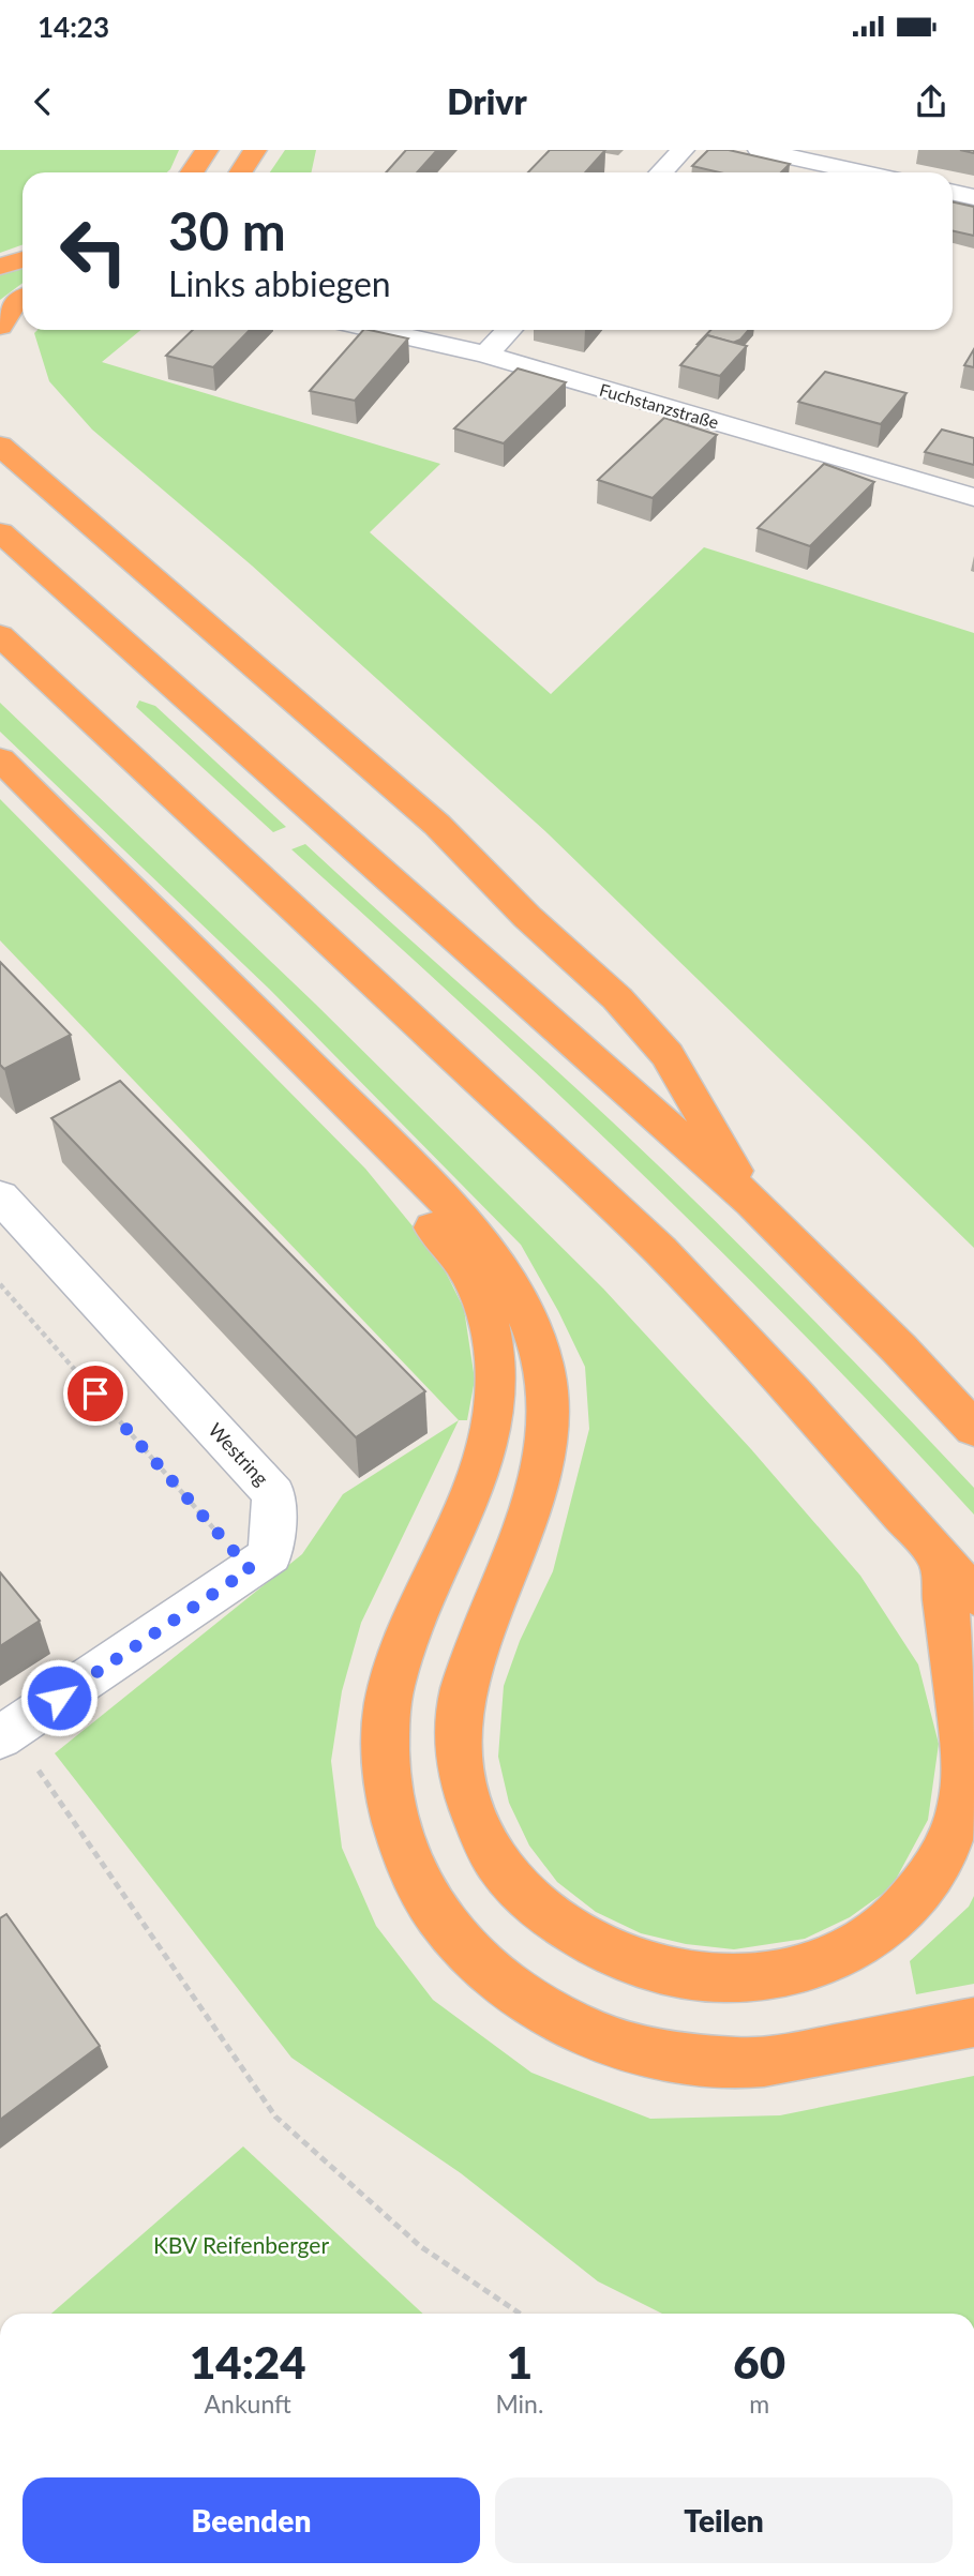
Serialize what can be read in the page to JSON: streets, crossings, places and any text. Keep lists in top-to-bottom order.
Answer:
{
  "streets": {
    "street": ["Fuchstanzstraße", "Westring"]
  },
  "parks": ["KBV Reifenberger"],
  "page": {
    "status": "14:23",
    "header": "Drivr",
    "turn": ["30 m", "Links abbiegen"],
    "eta": [
      "14:24",
      "Ankunft",
      "1",
      "Min.",
      "60",
      "m"
    ],
    "buttons": ["Beenden", "Teilen"]
  }
}
